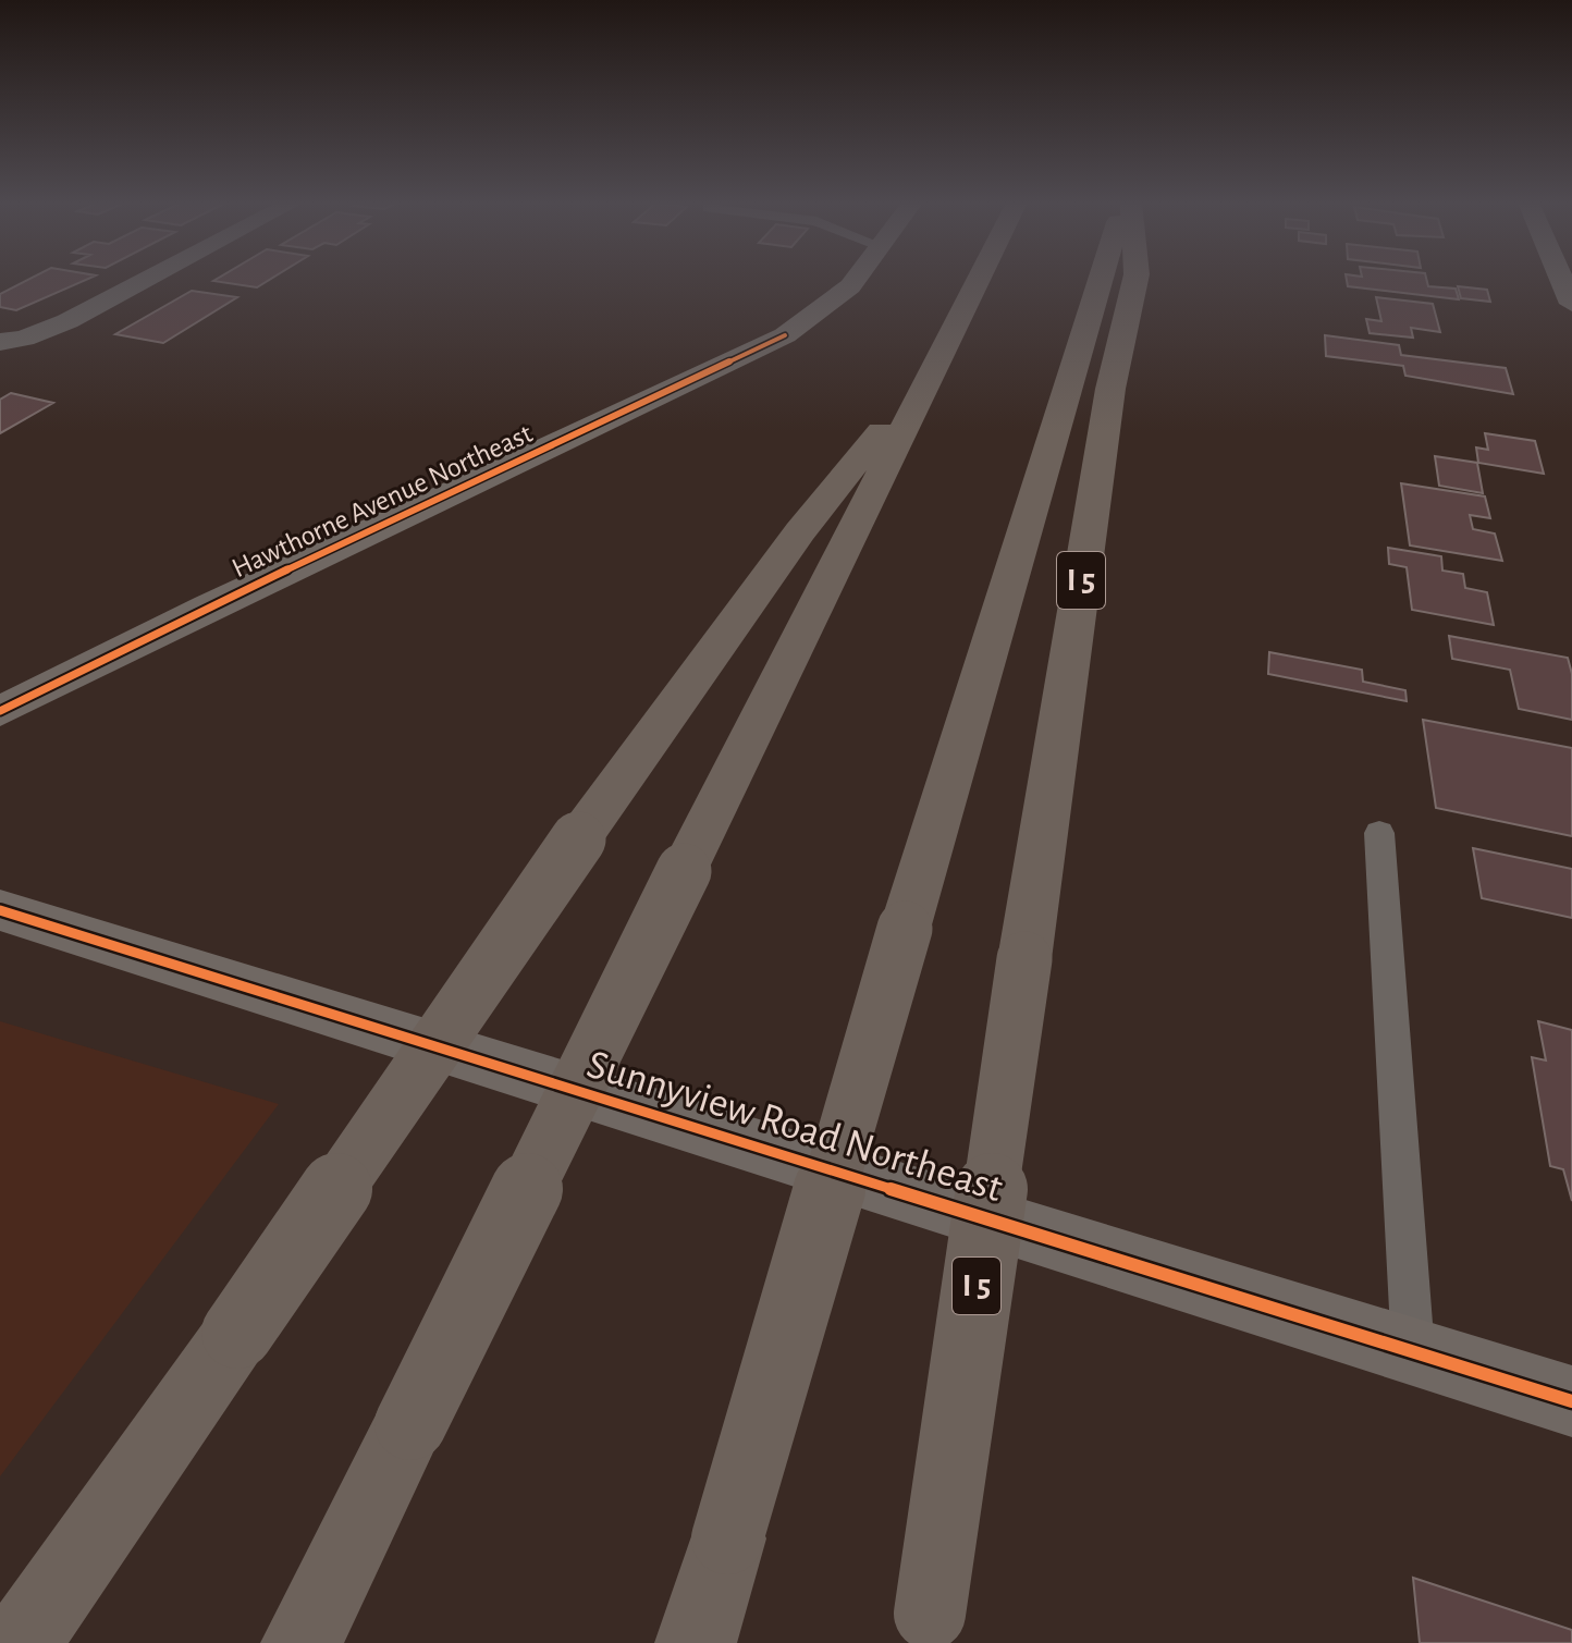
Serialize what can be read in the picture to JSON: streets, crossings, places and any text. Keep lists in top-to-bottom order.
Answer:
{
  "streets": {
    "highway": ["I 5"],
    "main road": ["Hawthorne Avenue Northeast", "Sunnyview Road Northeast"]
  }
}
